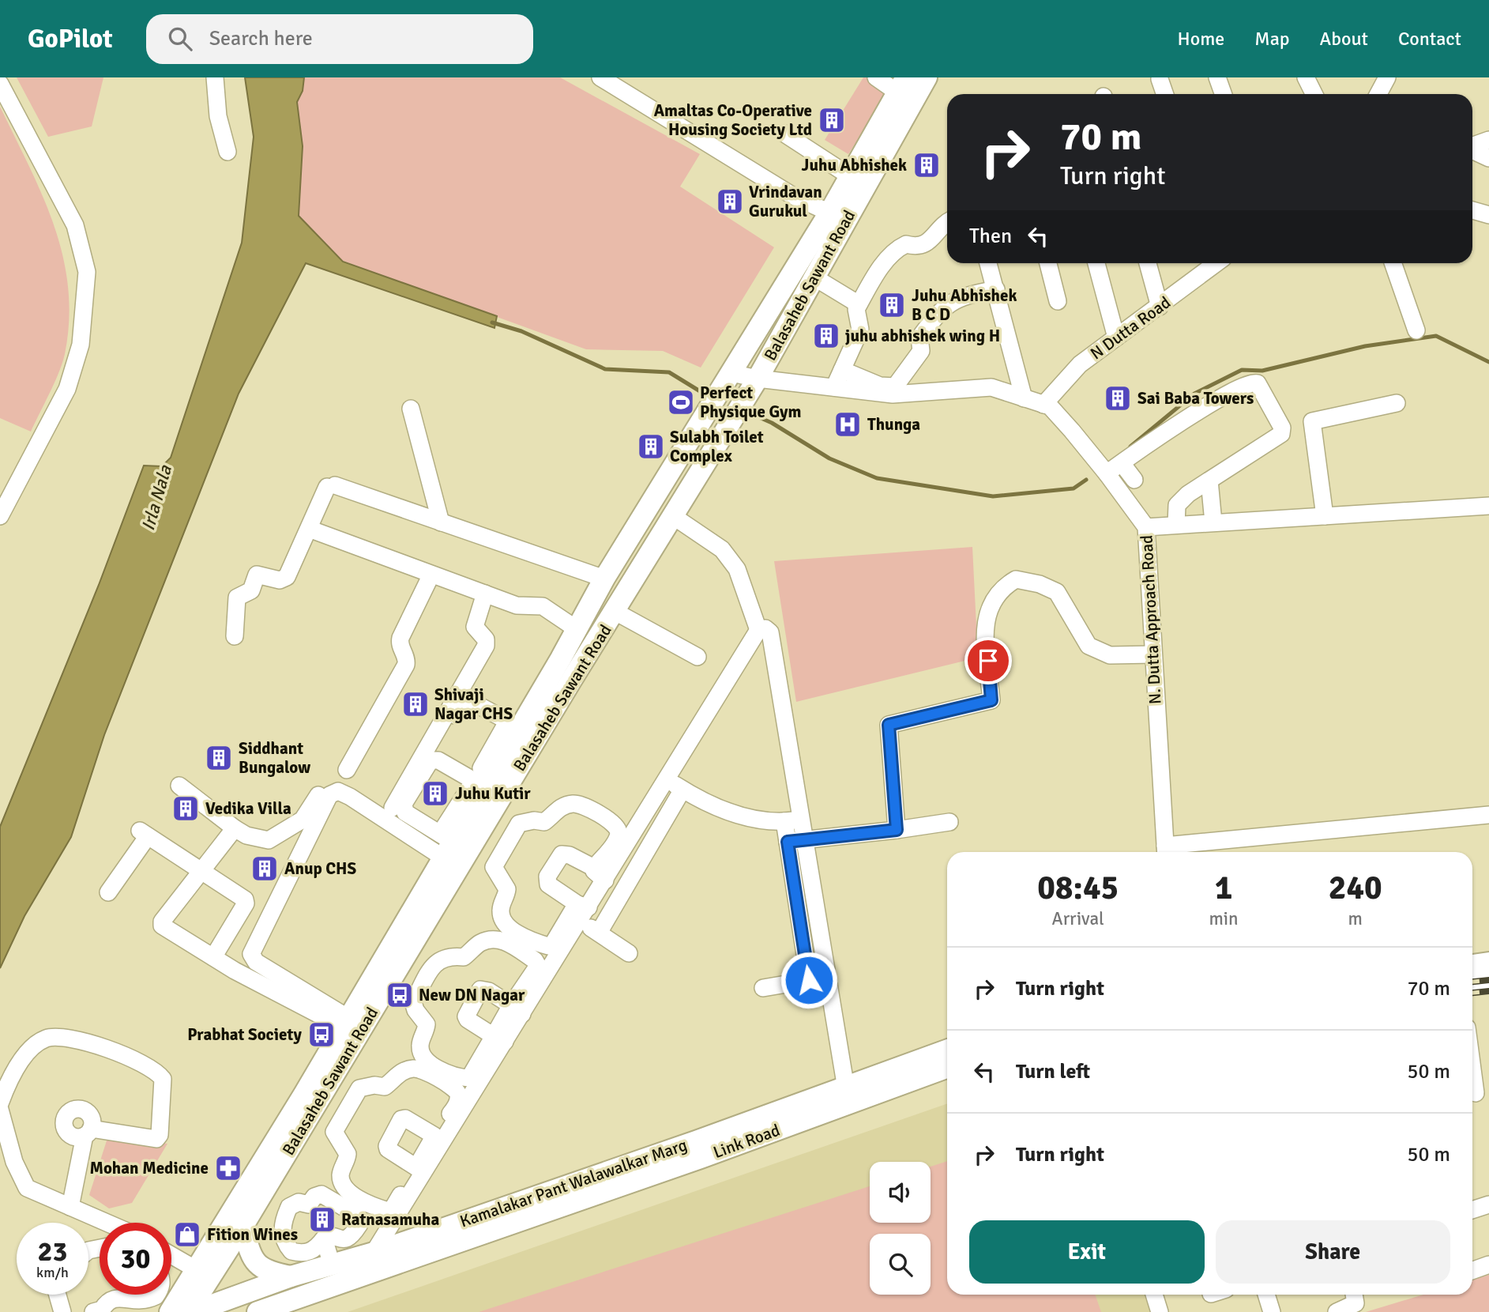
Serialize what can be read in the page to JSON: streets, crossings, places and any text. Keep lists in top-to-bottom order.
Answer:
{
  "streets": {
    "main road": ["Balasaheb Sawant Road", "Kamalakar Pant Walawalkar Marg"],
    "street": ["N Dutta Road", "N. Dutta Approach Road"]
  },
  "crossings": [
    ["Balasaheb Sawant Road", "N. Dutta Approach Road"],
    ["N Dutta Road", "N. Dutta Approach Road"]
  ],
  "water": ["Irla Nala"],
  "places": {
    "building": [
      "Amaltas Co-Operative Housing Society Ltd",
      "Juhu Abhishek",
      "Vrindavan Gurukul",
      "Juhu Abhishek B C D",
      "juhu abhishek wing H",
      "Sai Baba Towers",
      "Sulabh Toilet Complex",
      "Shivaji Nagar CHS",
      "Siddhant Bungalow",
      "Juhu Kutir",
      "Vedika Villa",
      "Anup CHS",
      "Ratnasamuha"
    ],
    "sports": ["Perfect Physique Gym"],
    "hospital": ["Thunga"],
    "bus stop": ["New DN Nagar", "Prabhat Society"],
    "pharmacy": ["Mohan Medicine"],
    "shop": ["Fition Wines"]
  },
  "page": {
    "header": "GoPilot",
    "search": "Search here",
    "nav": [
      "Home",
      "Map",
      "About",
      "Contact"
    ],
    "turn": ["70 m", "Turn right"],
    "then": "Then",
    "eta": [
      "08:45",
      "Arrival",
      "1",
      "min",
      "240",
      "m"
    ],
    "list": [
      {
        "name": "Turn right",
        "value": "70 m"
      },
      {
        "name": "Turn left",
        "value": "50 m"
      },
      {
        "name": "Turn right",
        "value": "50 m"
      }
    ],
    "buttons": ["Exit", "Share"],
    "speed": "23 km/h",
    "limit": "30"
  }
}
